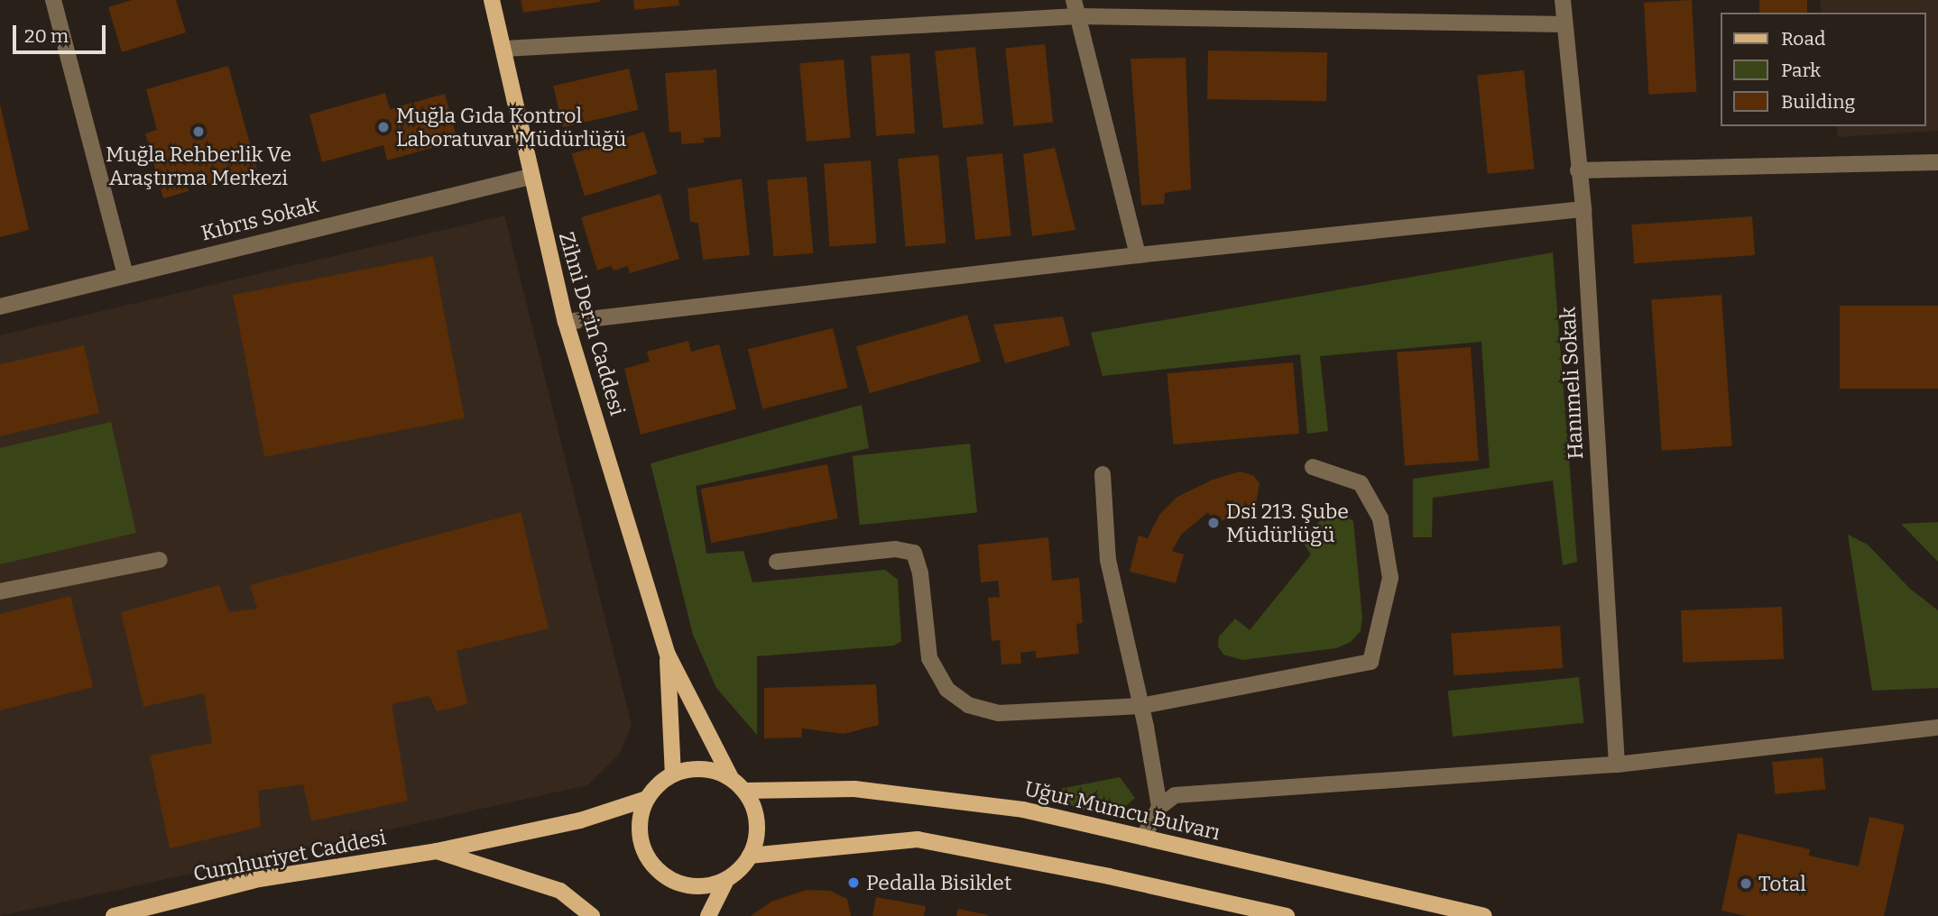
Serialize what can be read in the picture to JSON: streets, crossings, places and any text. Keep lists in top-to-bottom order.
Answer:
{
  "streets": {
    "main road": ["Zihni Derin Caddesi", "Uğur Mumcu Bulvarı", "Cumhuriyet Caddesi"],
    "street": ["Kıbrıs Sokak", "Hanımeli Sokak"]
  },
  "crossings": [
    ["Kıbrıs Sokak", "Zihni Derin Caddesi"],
    ["Uğur Mumcu Bulvarı", "Cumhuriyet Caddesi"]
  ],
  "places": [
    "Muğla Gıda Kontrol Laboratuvar Müdürlüğü",
    "Muğla Rehberlik Ve Araştırma Merkezi",
    "Dsi 213. Şube Müdürlüğü",
    "Pedalla Bisiklet",
    "Total"
  ],
  "legend": ["Road", "Park", "Building"],
  "scale_bar": "20 m"
}
